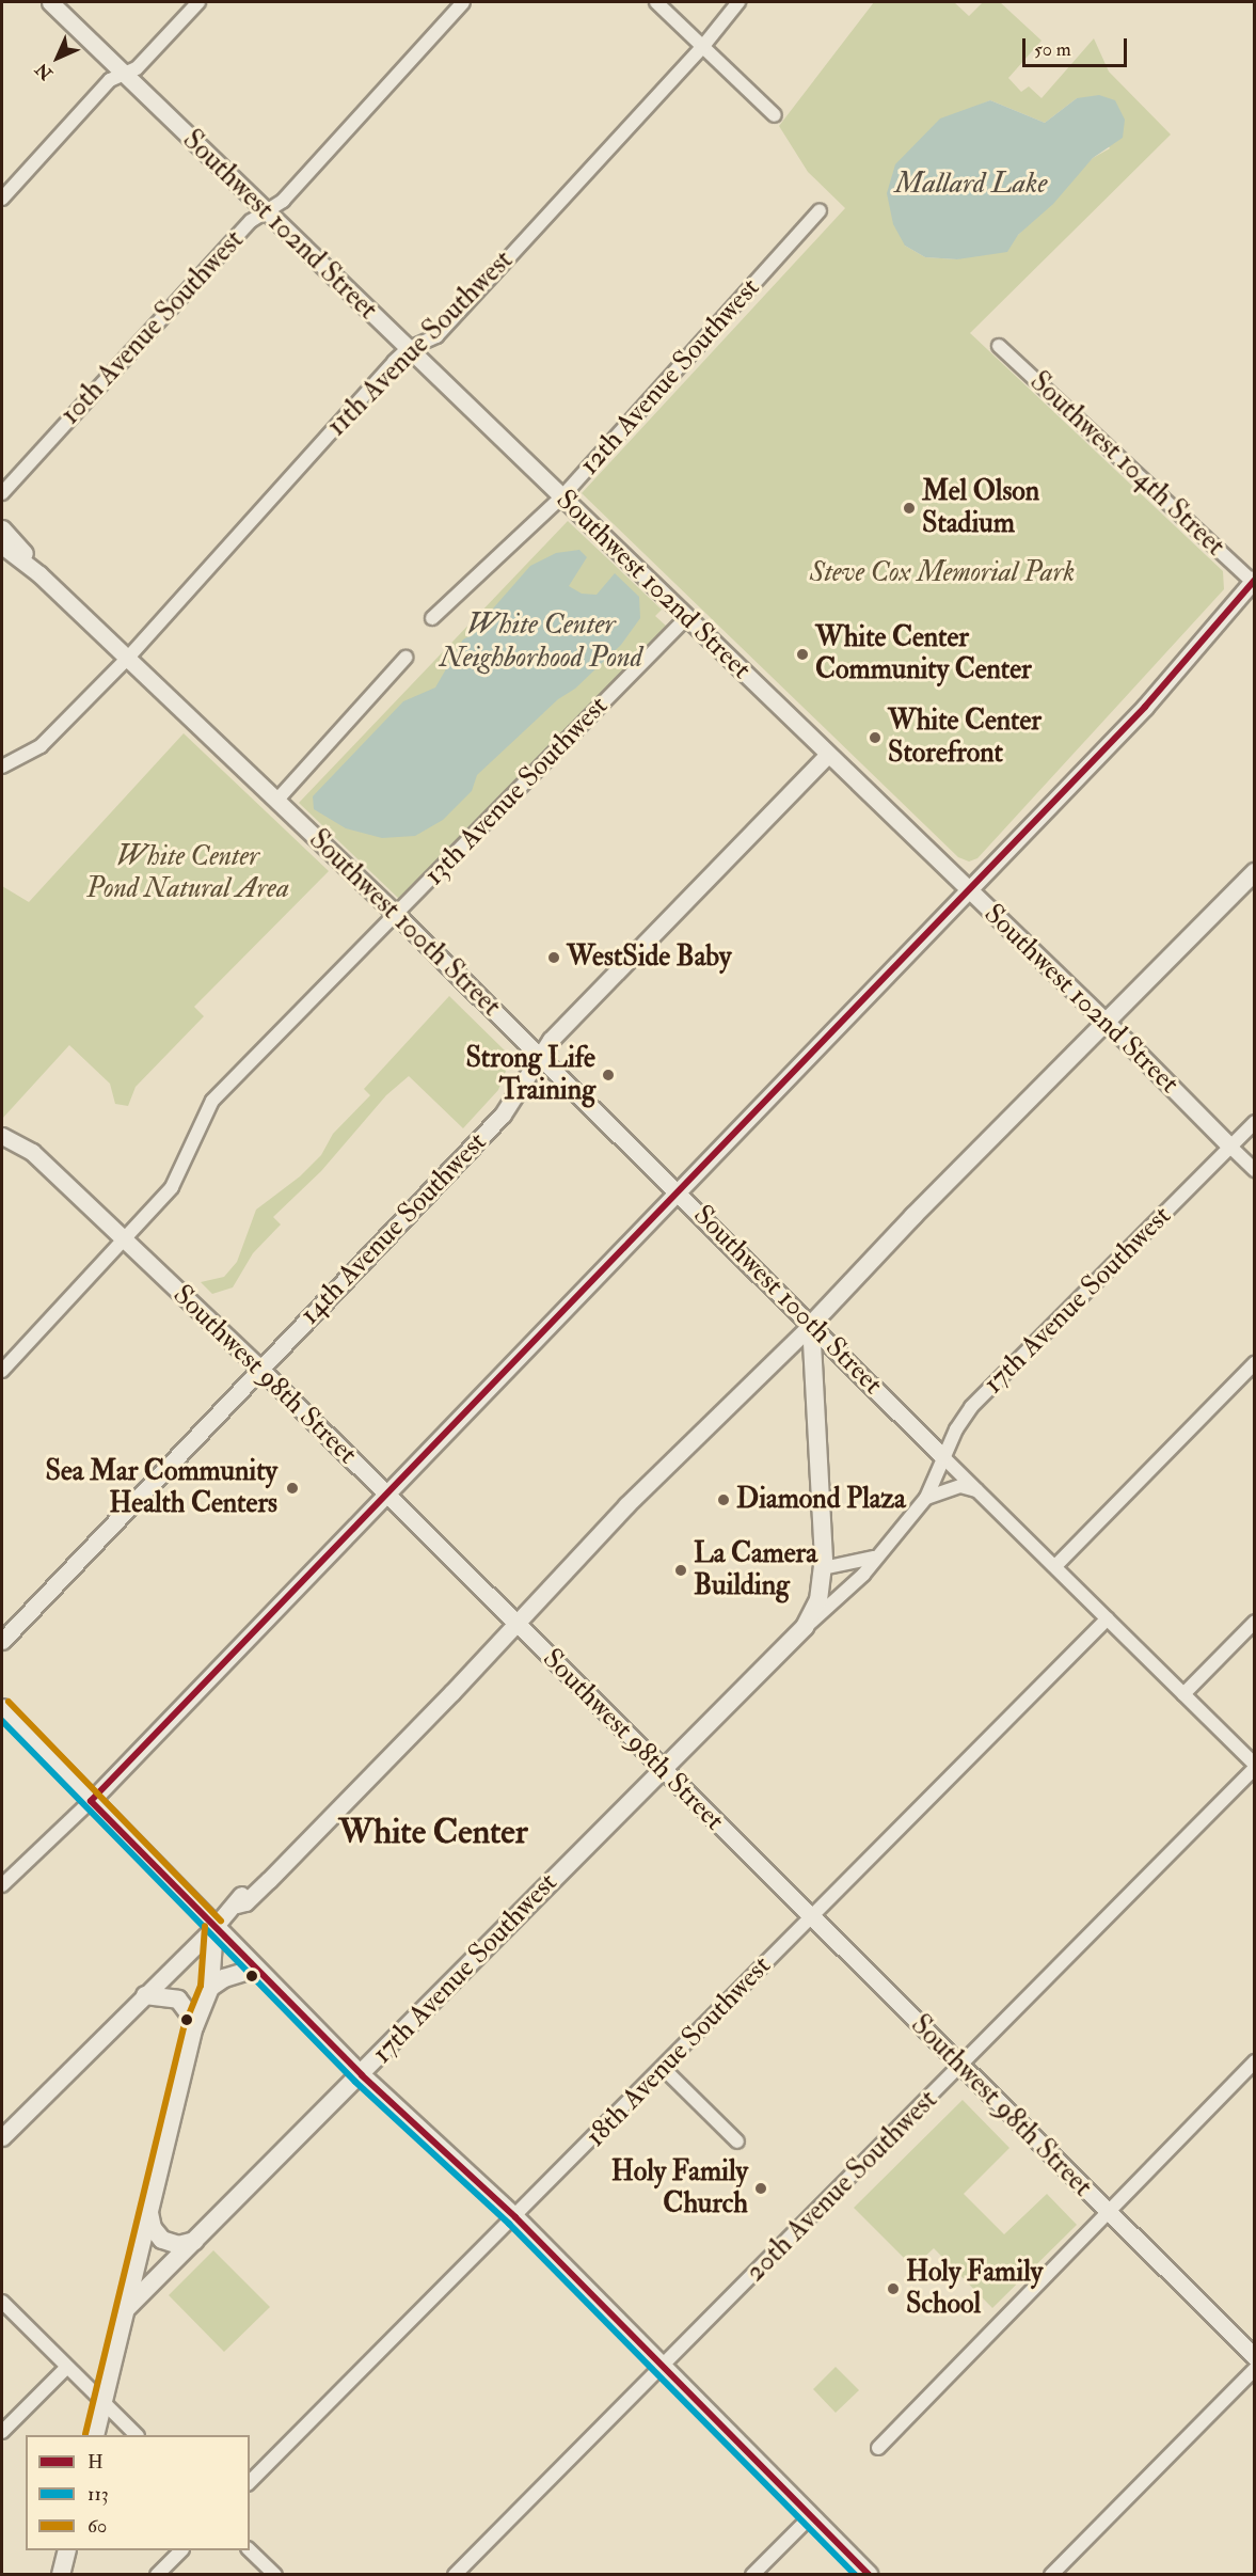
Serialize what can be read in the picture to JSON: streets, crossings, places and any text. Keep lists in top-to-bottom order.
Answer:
{
  "streets": {
    "main road": ["17th Avenue Southwest"],
    "street": [
      "Southwest 102nd Street",
      "10th Avenue Southwest",
      "11th Avenue Southwest",
      "12th Avenue Southwest",
      "Southwest 104th Street",
      "13th Avenue Southwest",
      "Southwest 100th Street",
      "14th Avenue Southwest",
      "Southwest 98th Street",
      "18th Avenue Southwest",
      "20th Avenue Southwest"
    ]
  },
  "crossings": [
    ["Southwest 102nd Street", "10th Avenue Southwest"],
    ["Southwest 102nd Street", "11th Avenue Southwest"],
    ["Southwest 102nd Street", "12th Avenue Southwest"],
    ["Southwest 102nd Street", "13th Avenue Southwest"],
    ["Southwest 102nd Street", "14th Avenue Southwest"],
    ["Southwest 102nd Street", "17th Avenue Southwest"],
    ["11th Avenue Southwest", "Southwest 100th Street"],
    ["13th Avenue Southwest", "Southwest 100th Street"],
    ["13th Avenue Southwest", "Southwest 98th Street"],
    ["Southwest 100th Street", "14th Avenue Southwest"],
    ["Southwest 100th Street", "17th Avenue Southwest"],
    ["Southwest 100th Street", "18th Avenue Southwest"],
    ["Southwest 100th Street", "20th Avenue Southwest"],
    ["14th Avenue Southwest", "Southwest 98th Street"],
    ["17th Avenue Southwest", "Southwest 98th Street"],
    ["Southwest 98th Street", "18th Avenue Southwest"],
    ["Southwest 98th Street", "20th Avenue Southwest"]
  ],
  "districts": ["White Center"],
  "water": ["Mallard Lake", "White Center Neighborhood Pond"],
  "parks": ["Steve Cox Memorial Park", "White Center Pond Natural Area"],
  "places": [
    "Mel Olson Stadium",
    "White Center Community Center",
    "White Center Storefront",
    "WestSide Baby",
    "Strong Life Training",
    "Sea Mar Community Health Centers",
    "Diamond Plaza",
    "La Camera Building",
    "Holy Family Church",
    "Holy Family School"
  ],
  "lines": ["transit line H", "transit line 60", "transit line 113"],
  "legend": ["H", "113", "60"],
  "scale_bar": "50 m",
  "north": "bottom left"
}
